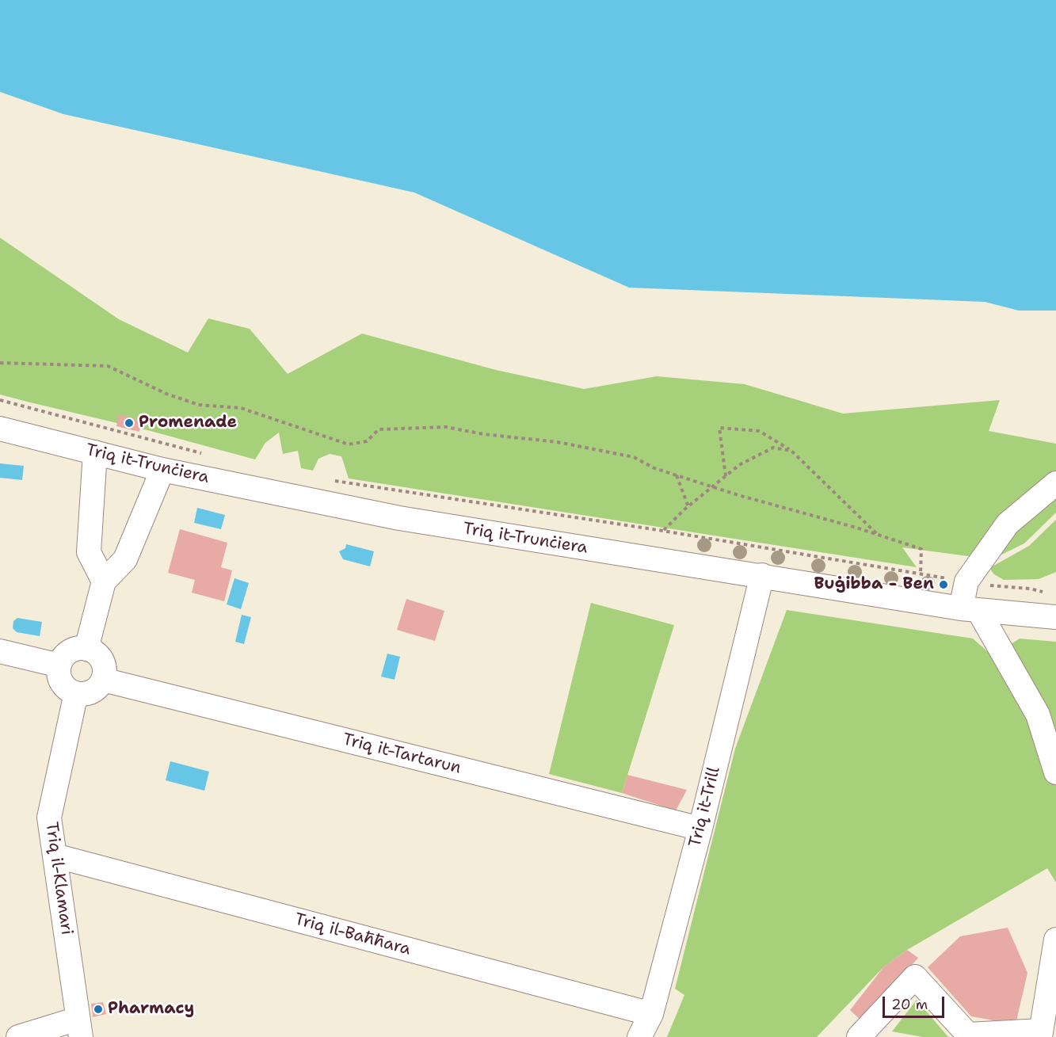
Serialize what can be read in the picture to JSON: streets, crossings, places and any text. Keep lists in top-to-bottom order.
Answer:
{
  "streets": {
    "street": [
      "Triq it-Trunċiera",
      "Triq it-Tartarun",
      "Triq it-Trill",
      "Triq il-Klamari",
      "Triq il-Baħħara"
    ]
  },
  "crossings": [
    ["Triq it-Trunċiera", "Triq it-Trill"],
    ["Triq it-Tartarun", "Triq it-Trill"],
    ["Triq it-Tartarun", "Triq il-Klamari"],
    ["Triq it-Trill", "Triq il-Baħħara"],
    ["Triq il-Klamari", "Triq il-Baħħara"]
  ],
  "places": ["Promenade", "Buġibba - Ben", "Pharmacy"],
  "scale_bar": "20 m"
}
